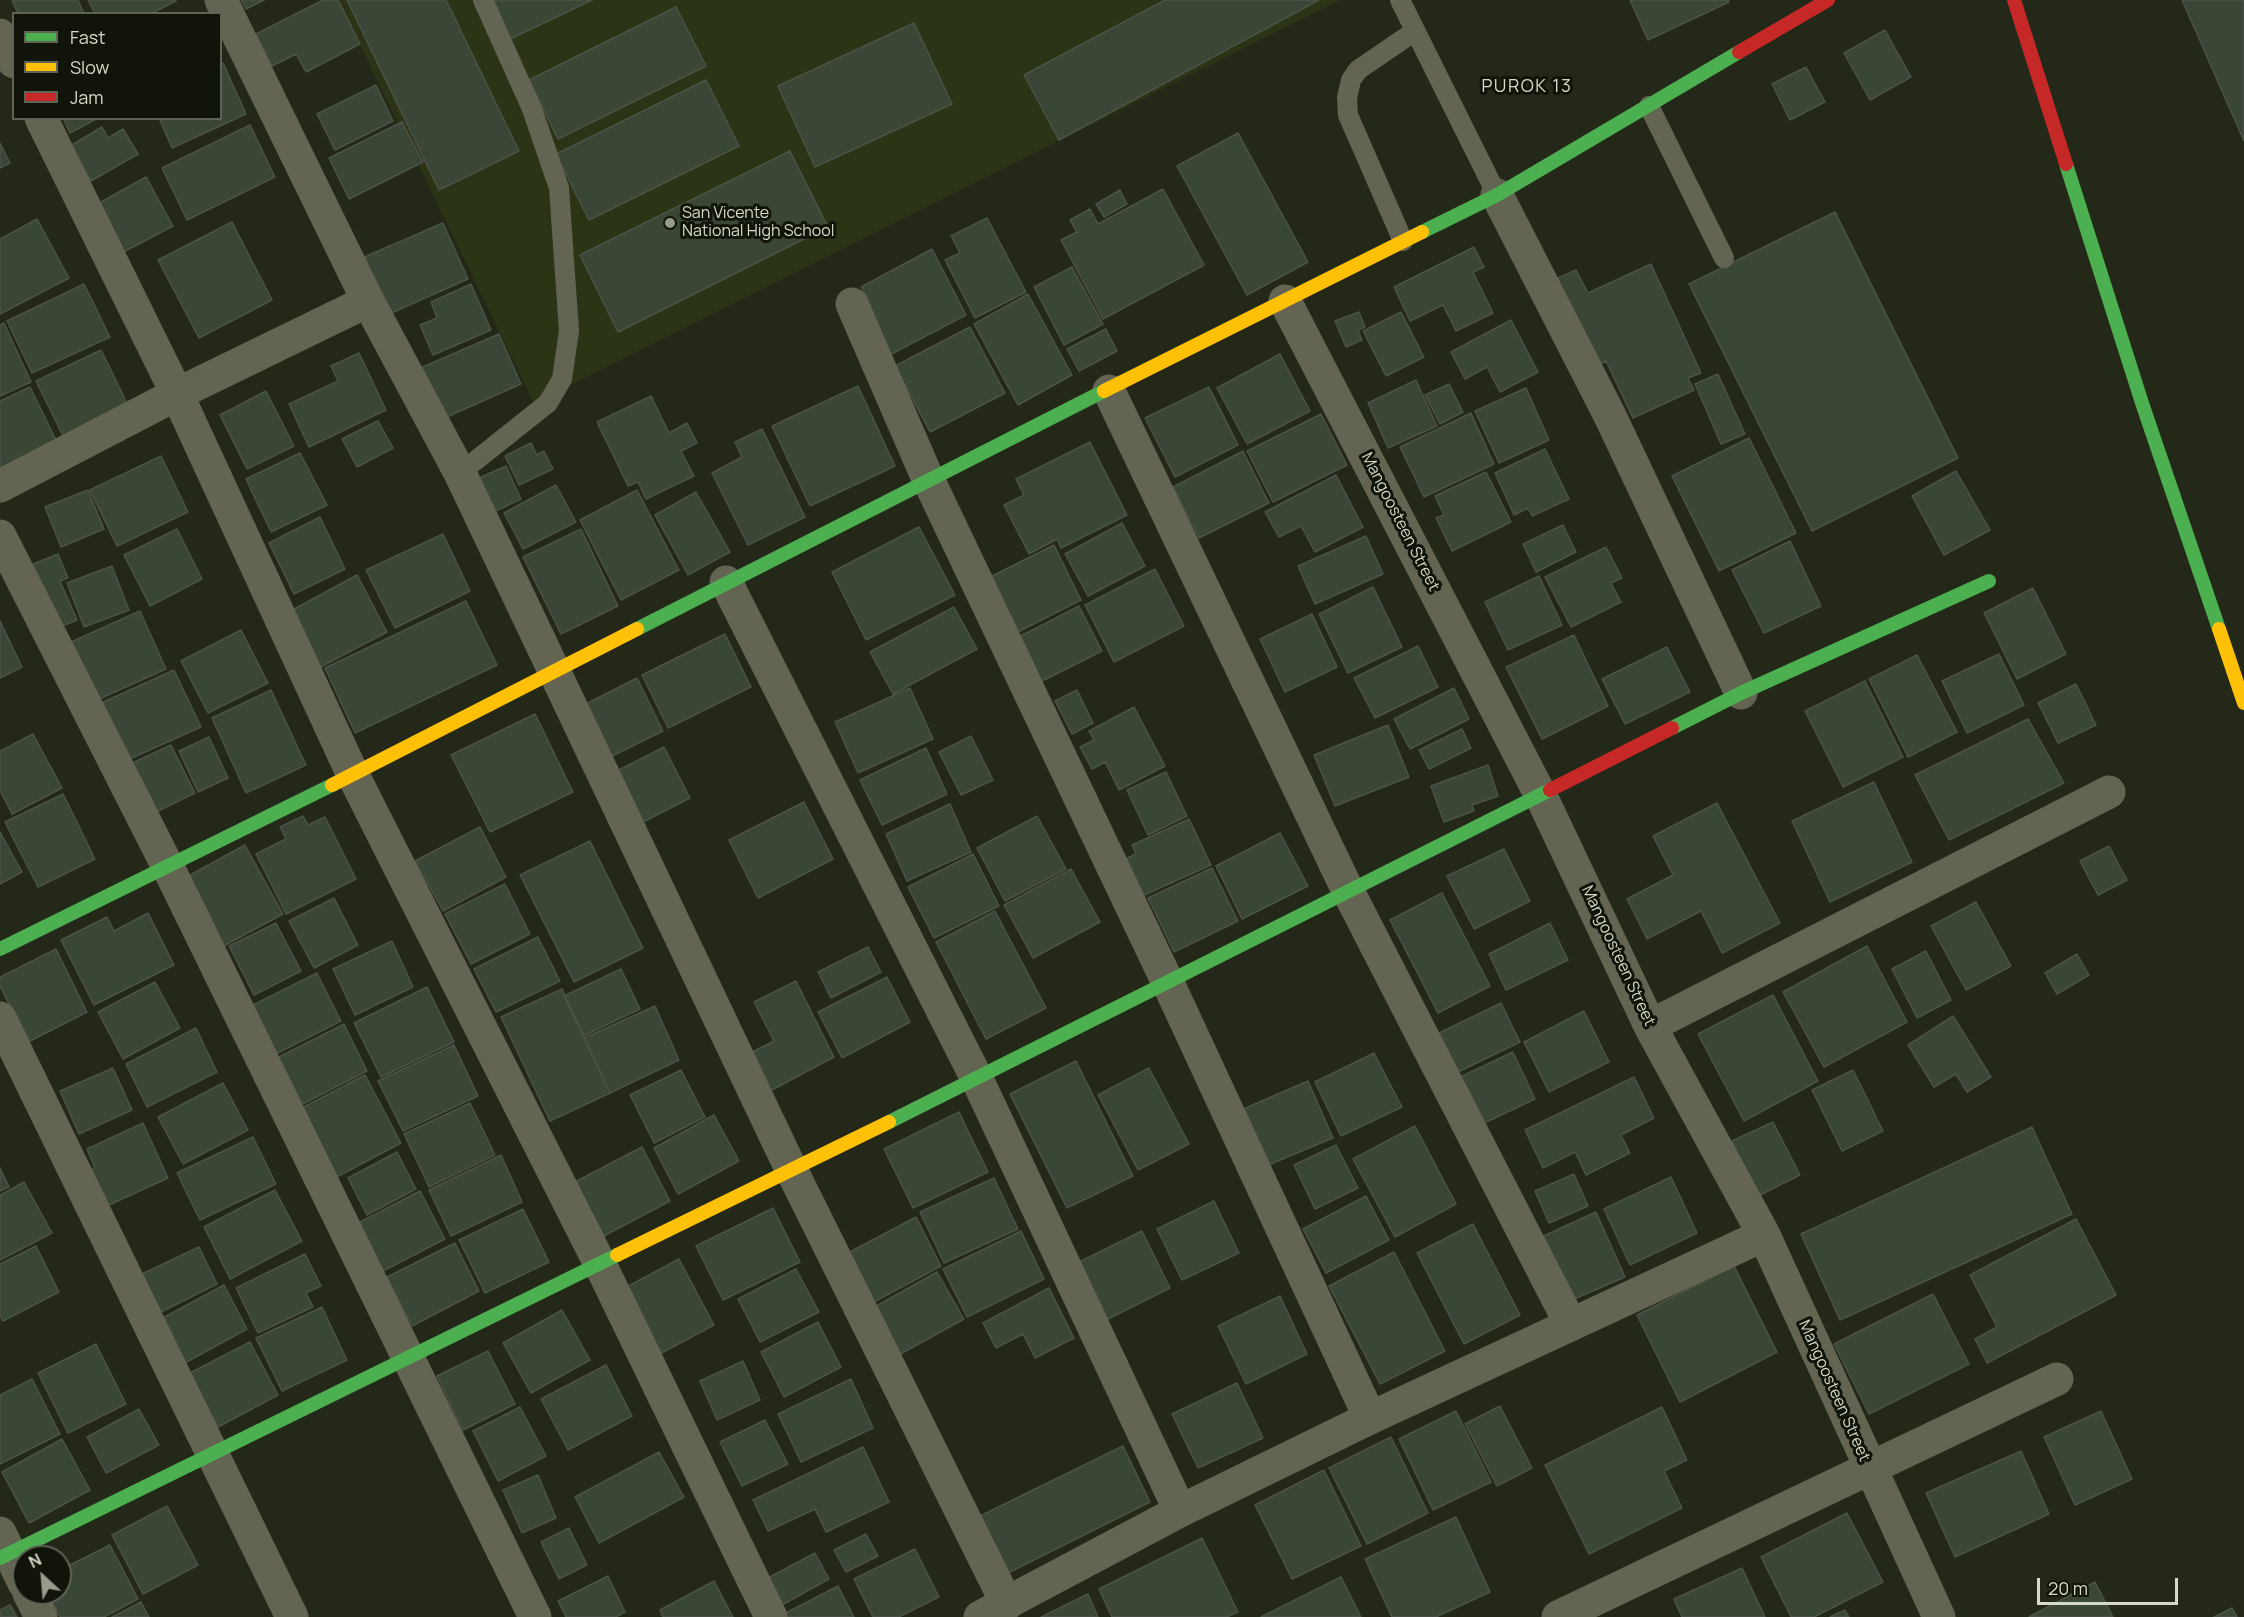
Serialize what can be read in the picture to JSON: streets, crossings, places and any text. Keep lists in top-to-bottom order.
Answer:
{
  "streets": {
    "street": ["Mangoosteen Street"]
  },
  "districts": ["PUROK 13"],
  "places": ["San Vicente National High School"],
  "legend": ["Fast", "Slow", "Jam"],
  "scale_bar": "20 m",
  "north": "top left"
}
